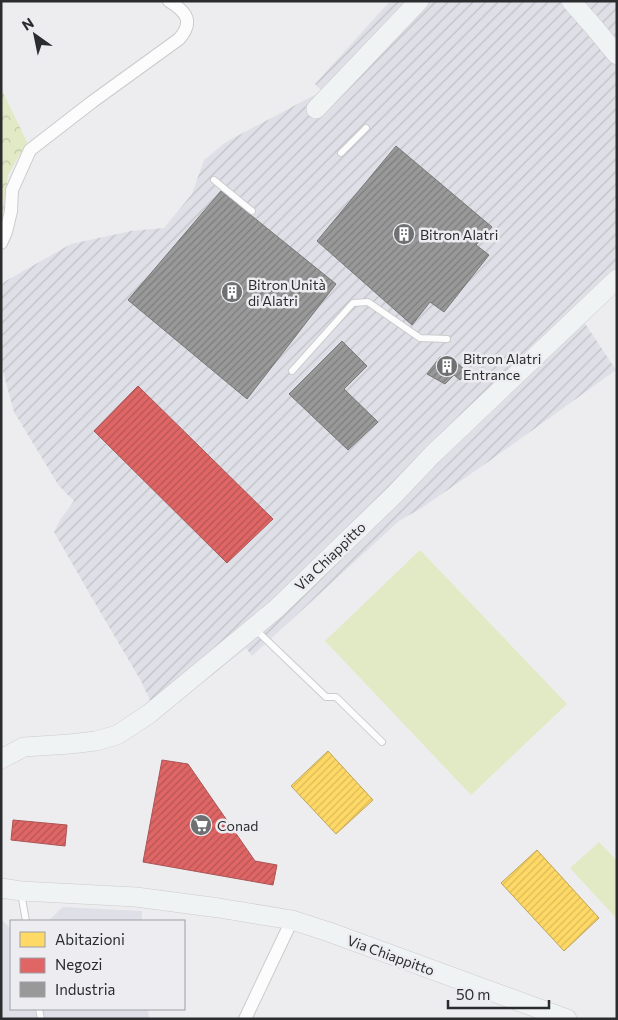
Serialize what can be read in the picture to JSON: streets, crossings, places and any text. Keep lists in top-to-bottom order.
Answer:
{
  "streets": {
    "street": ["Via Chiappitto"]
  },
  "places": {
    "building": ["Bitron Alatri", "Bitron Unità di Alatri", "Bitron Alatri Entrance"],
    "supermarket": ["Conad"]
  },
  "legend": ["Abitazioni", "Negozi", "Industria"],
  "scale_bar": "50 m",
  "north": "top left"
}
